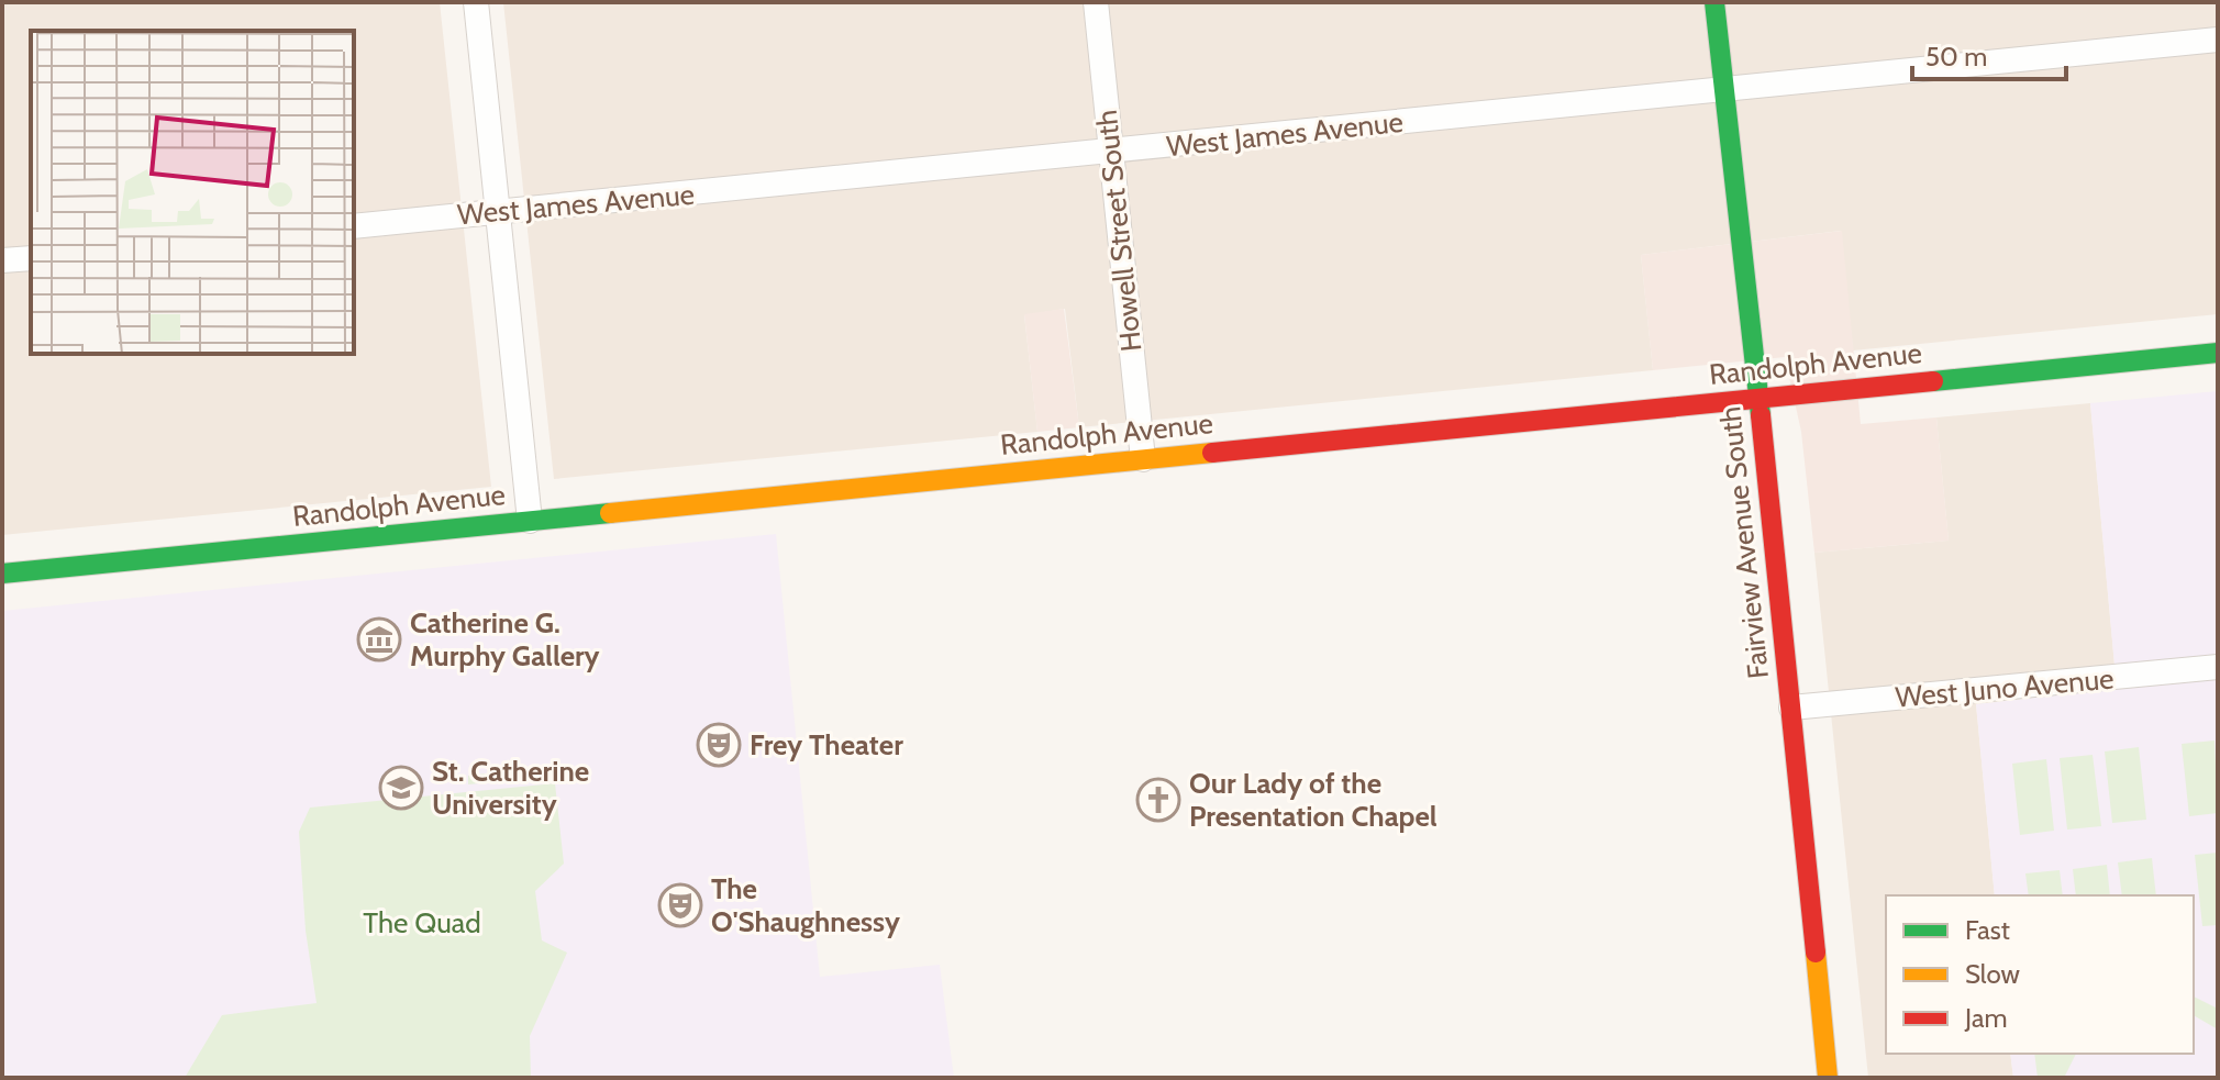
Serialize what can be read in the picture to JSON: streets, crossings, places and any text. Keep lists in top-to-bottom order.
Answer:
{
  "streets": {
    "main road": ["Randolph Avenue", "Fairview Avenue South"],
    "street": ["West James Avenue", "Howell Street South", "West Juno Avenue"]
  },
  "crossings": [
    ["West James Avenue", "Howell Street South"],
    ["West James Avenue", "Fairview Avenue South"],
    ["Howell Street South", "Randolph Avenue"],
    ["Randolph Avenue", "Fairview Avenue South"],
    ["Fairview Avenue South", "West Juno Avenue"]
  ],
  "parks": ["The Quad"],
  "places": {
    "museum": ["Catherine G. Murphy Gallery"],
    "theatre": ["Frey Theater", "The O'Shaughnessy"],
    "school or university": ["St. Catherine University"],
    "church": ["Our Lady of the Presentation Chapel"]
  },
  "legend": ["Fast", "Slow", "Jam"],
  "scale_bar": "50 m"
}
